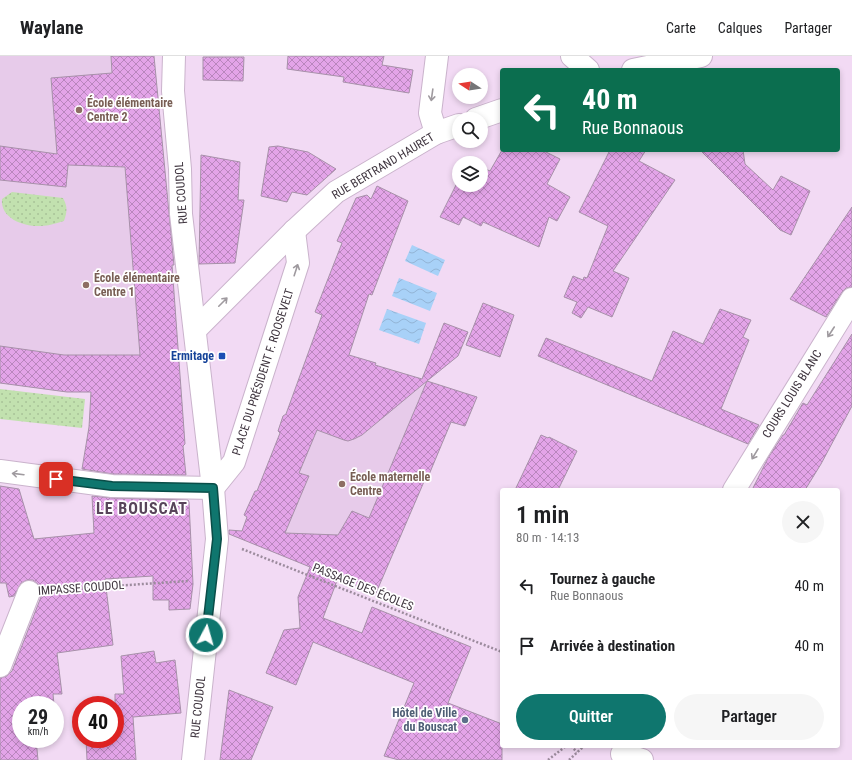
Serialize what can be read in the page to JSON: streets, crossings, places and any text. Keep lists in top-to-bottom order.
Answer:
{
  "streets": {
    "street": [
      "RUE BERTRAND HAURET",
      "RUE COUDOL",
      "PLACE DU PRÉSIDENT F. ROOSEVELT",
      "COURS LOUIS BLANC",
      "IMPASSE COUDOL"
    ],
    "path": ["PASSAGE DES ÉCOLES"]
  },
  "crossings": [
    ["RUE BERTRAND HAURET", "PLACE DU PRÉSIDENT F. ROOSEVELT"],
    ["RUE COUDOL", "PLACE DU PRÉSIDENT F. ROOSEVELT"],
    ["RUE COUDOL", "PASSAGE DES ÉCOLES"],
    ["RUE COUDOL", "IMPASSE COUDOL"]
  ],
  "one_way": ["COURS LOUIS BLANC"],
  "districts": ["LE BOUSCAT"],
  "places": {
    "other": [
      "École élémentaire Centre 2",
      "École élémentaire Centre 1",
      "École maternelle Centre",
      "Hôtel de Ville du Bouscat"
    ],
    "transit": ["Ermitage"]
  },
  "north": "left",
  "page": {
    "header": "Waylane",
    "nav": ["Carte", "Calques", "Partager"],
    "turn": ["40 m", "Rue Bonnaous"],
    "heading": ["1 min", "80 m · 14:13"],
    "list": [
      {
        "name": "Tournez à gauche",
        "note": "Rue Bonnaous",
        "value": "40 m"
      },
      {
        "name": "Arrivée à destination",
        "value": "40 m"
      }
    ],
    "buttons": ["Quitter", "Partager"],
    "speed": "29 km/h",
    "limit": "40"
  }
}
